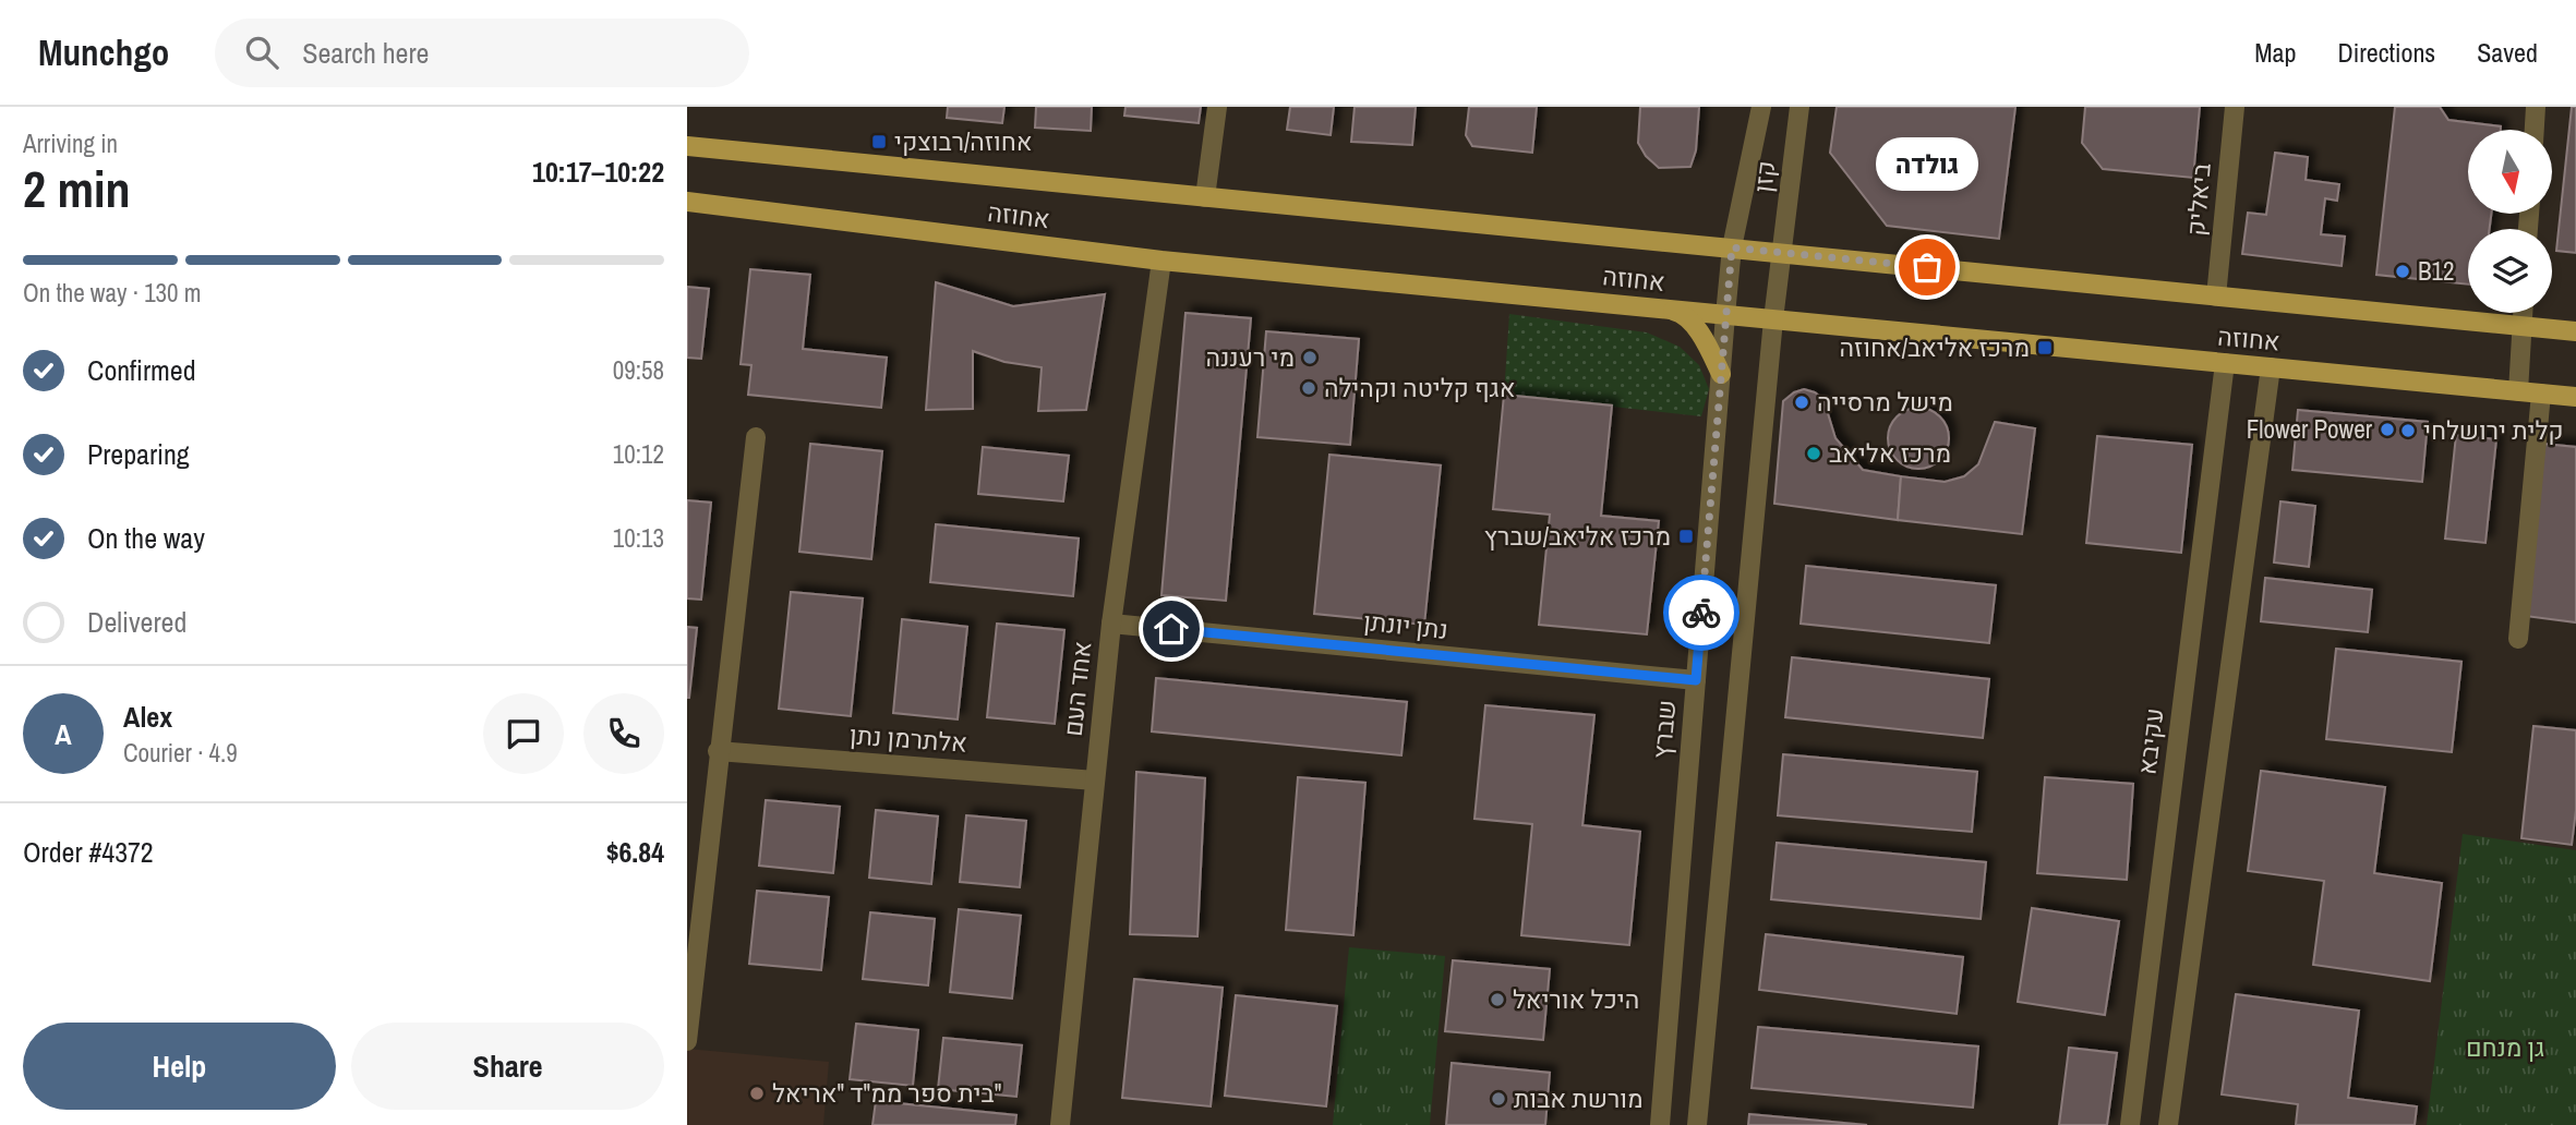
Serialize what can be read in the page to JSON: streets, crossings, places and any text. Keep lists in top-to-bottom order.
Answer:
{
  "streets": {
    "main road": ["אחוזה"],
    "street": [
      "קזן",
      "ביאליק",
      "נתן יונתן",
      "אחד העם",
      "שברץ",
      "אלתרמן נתן",
      "עקיבא"
    ]
  },
  "crossings": [
    ["קזן", "אחוזה"],
    ["קזן", "שברץ"],
    ["ביאליק", "אחוזה"],
    ["אחוזה", "אחד העם"],
    ["אחוזה", "שברץ"],
    ["אחוזה", "עקיבא"],
    ["נתן יונתן", "אחד העם"],
    ["נתן יונתן", "שברץ"],
    ["אחד העם", "אלתרמן נתן"]
  ],
  "parks": ["גן מנחם"],
  "places": {
    "transit": ["אחוזה/רבוצקי", "מרכז אליאב/אחוזה", "מרכז אליאב/שברץ"],
    "other": [
      "גולדה",
      "B12",
      "מי רעננה",
      "אגף קליטה וקהילה",
      "מישל מרסייה",
      "Flower Power",
      "קלית ירושלחי",
      "מרכז אליאב",
      "היכל אוריאל",
      "בית ספר ממ\"ד \"אריאל\"",
      "מורשת אבות"
    ]
  },
  "north": "bottom",
  "page": {
    "header": "Munchgo",
    "search": "Search here",
    "nav": ["Map", "Directions", "Saved"],
    "heading": ["2 min", "Arriving in", "10:17–10:22"],
    "panel": [
      "Alex",
      "Courier · 4.9",
      "Order #4372",
      "$6.84"
    ],
    "bubble": "גולדה",
    "bar": "On the way · 130 m",
    "list": [
      ["Confirmed", "09:58"],
      ["Preparing", "10:12"],
      ["On the way", "10:13"],
      "Delivered"
    ],
    "round": "A",
    "buttons": ["Help", "Share"]
  }
}
